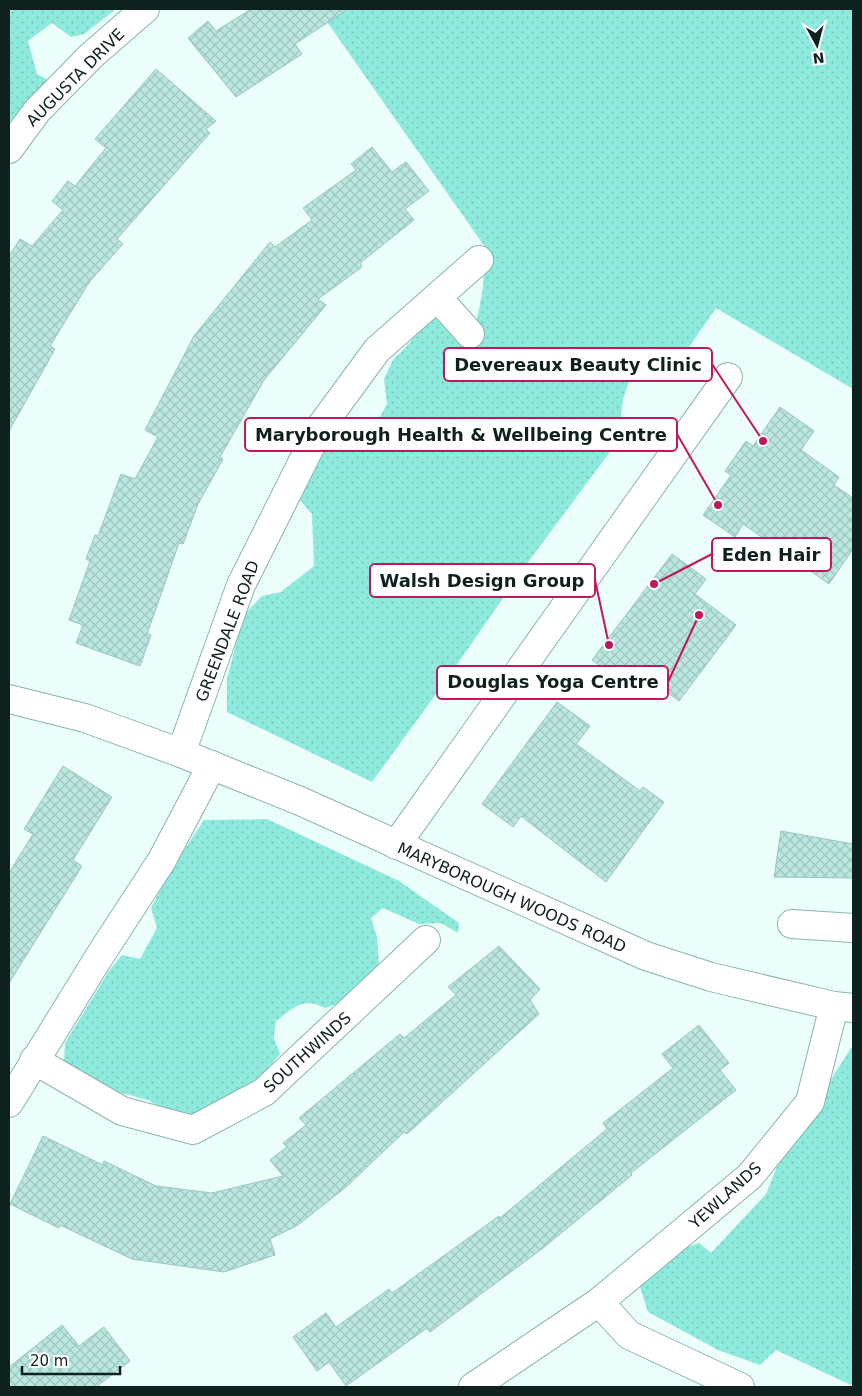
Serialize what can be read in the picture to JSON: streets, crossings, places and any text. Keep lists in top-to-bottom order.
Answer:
{
  "streets": {
    "street": [
      "AUGUSTA DRIVE",
      "GREENDALE ROAD",
      "MARYBOROUGH WOODS ROAD",
      "SOUTHWINDS",
      "YEWLANDS"
    ]
  },
  "crossings": [
    ["GREENDALE ROAD", "MARYBOROUGH WOODS ROAD"],
    ["MARYBOROUGH WOODS ROAD", "YEWLANDS"]
  ],
  "places": [
    "Devereaux Beauty Clinic",
    "Maryborough Health & Wellbeing Centre",
    "Eden Hair",
    "Douglas Yoga Centre",
    "Walsh Design Group"
  ],
  "scale_bar": "20 m",
  "north": "bottom"
}
